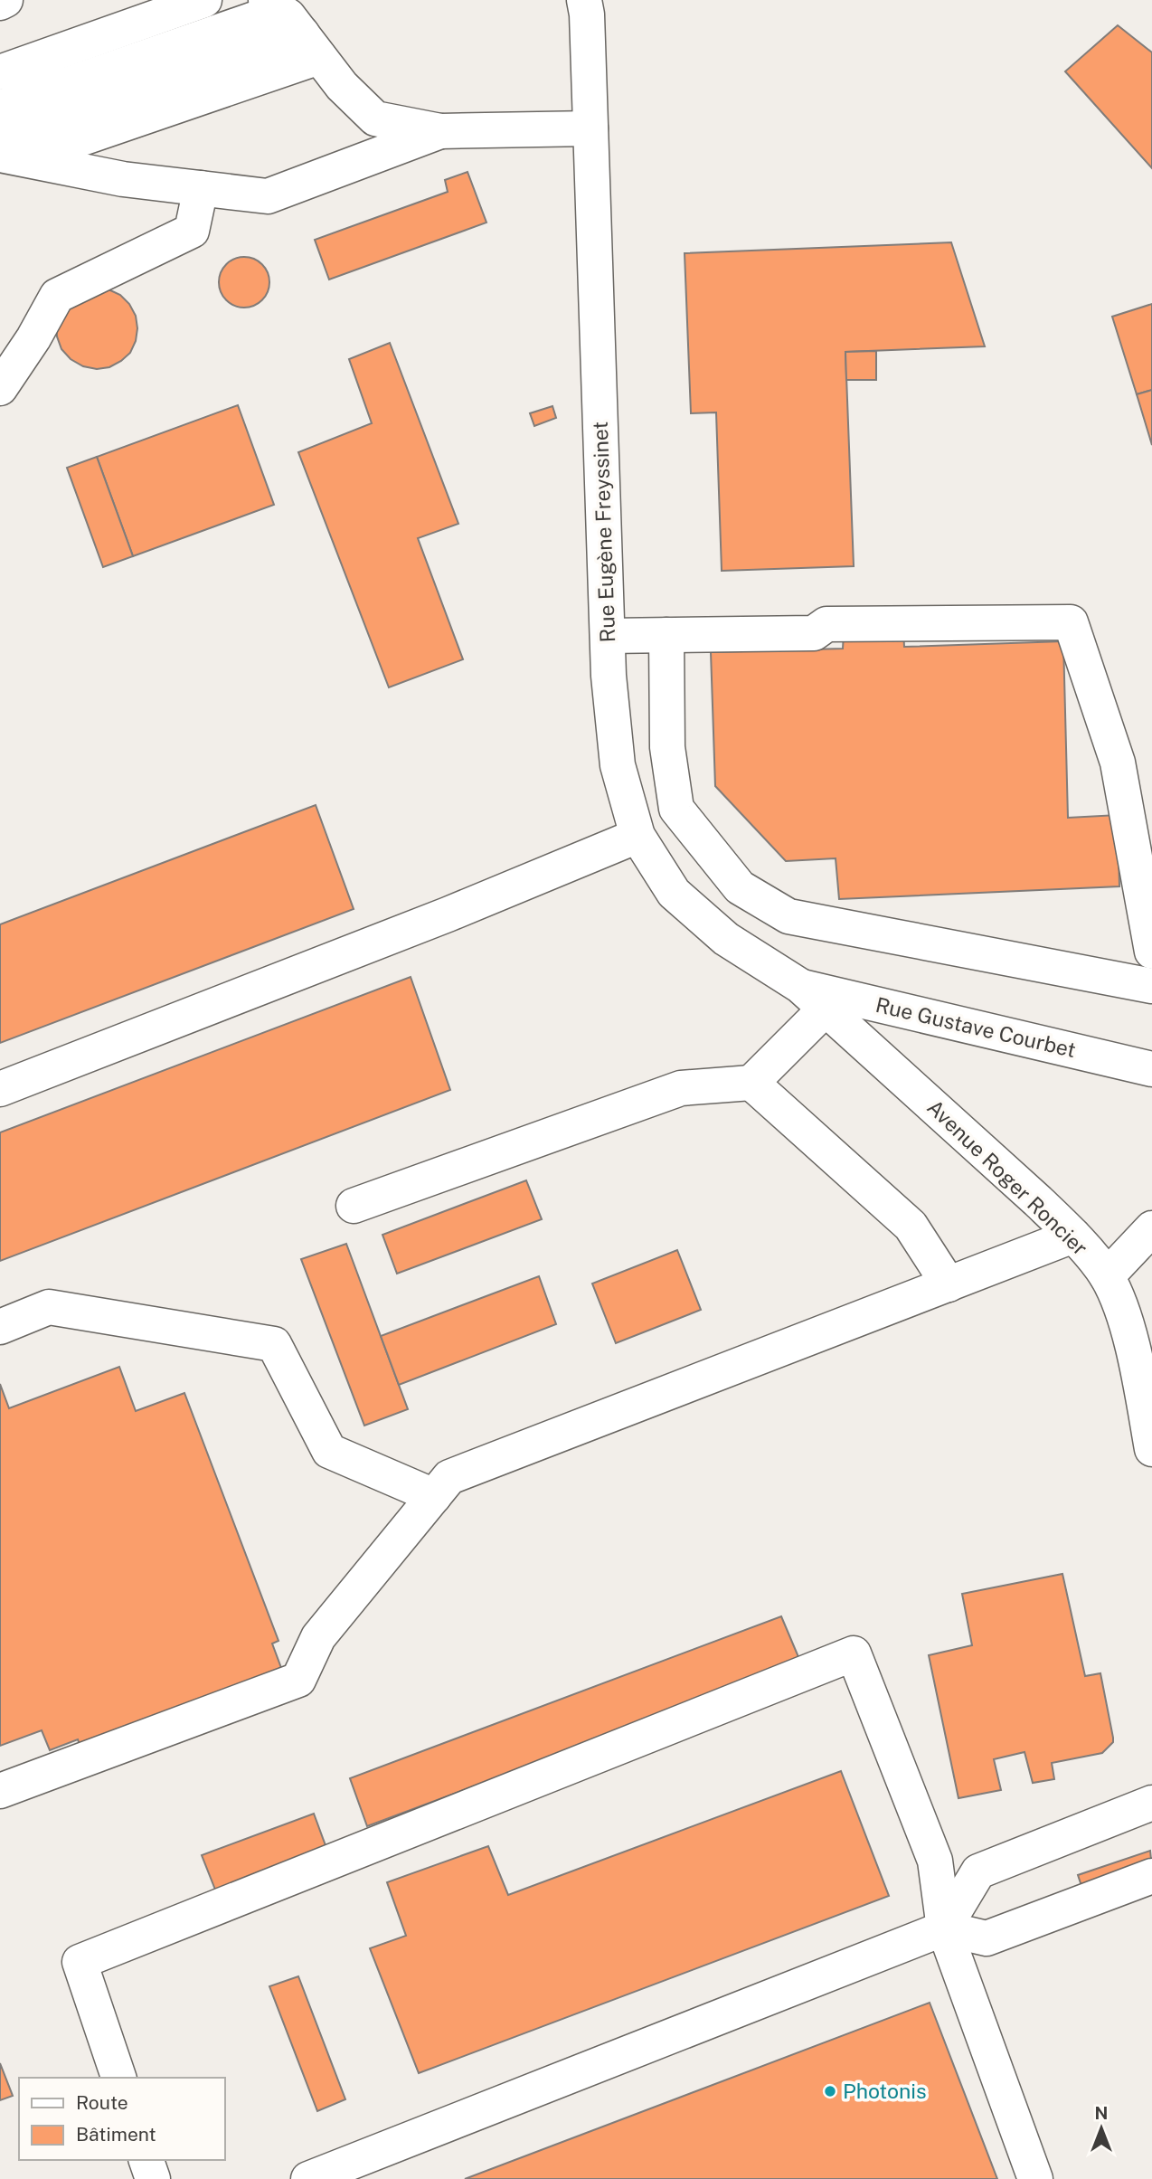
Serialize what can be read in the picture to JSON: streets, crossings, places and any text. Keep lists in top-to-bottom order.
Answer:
{
  "streets": {
    "street": ["Rue Eugène Freyssinet", "Rue Gustave Courbet", "Avenue Roger Roncier"]
  },
  "crossings": [
    ["Rue Eugène Freyssinet", "Rue Gustave Courbet"],
    ["Rue Eugène Freyssinet", "Avenue Roger Roncier"],
    ["Rue Gustave Courbet", "Avenue Roger Roncier"]
  ],
  "places": ["Photonis"],
  "legend": ["Route", "Bâtiment"],
  "north": "top"
}
